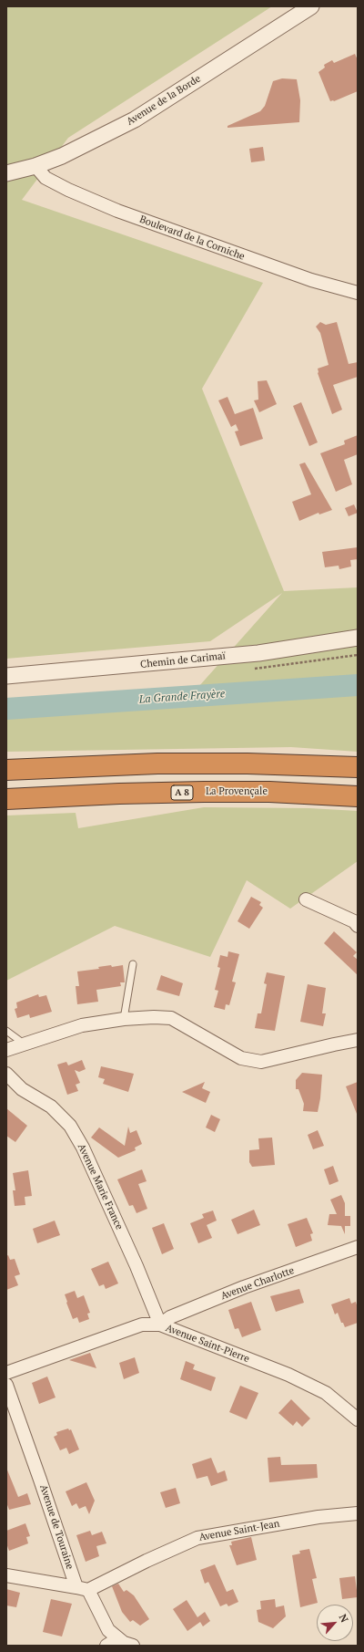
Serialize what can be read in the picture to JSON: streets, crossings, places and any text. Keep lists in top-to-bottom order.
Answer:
{
  "streets": {
    "highway": ["La Provençale", "A 8"],
    "street": [
      "Avenue de la Borde",
      "Boulevard de la Corniche",
      "Chemin de Carimaï",
      "Avenue Marie France",
      "Avenue Charlotte",
      "Avenue Saint-Pierre",
      "Avenue de Touraine",
      "Avenue Saint-Jean"
    ]
  },
  "crossings": [
    ["Avenue de la Borde", "Boulevard de la Corniche"],
    ["Avenue Marie France", "Avenue Charlotte"],
    ["Avenue Marie France", "Avenue Saint-Pierre"],
    ["Avenue Charlotte", "Avenue Saint-Pierre"],
    ["Avenue de Touraine", "Avenue Saint-Jean"]
  ],
  "water": ["La Grande Frayère"],
  "north": "top right"
}
